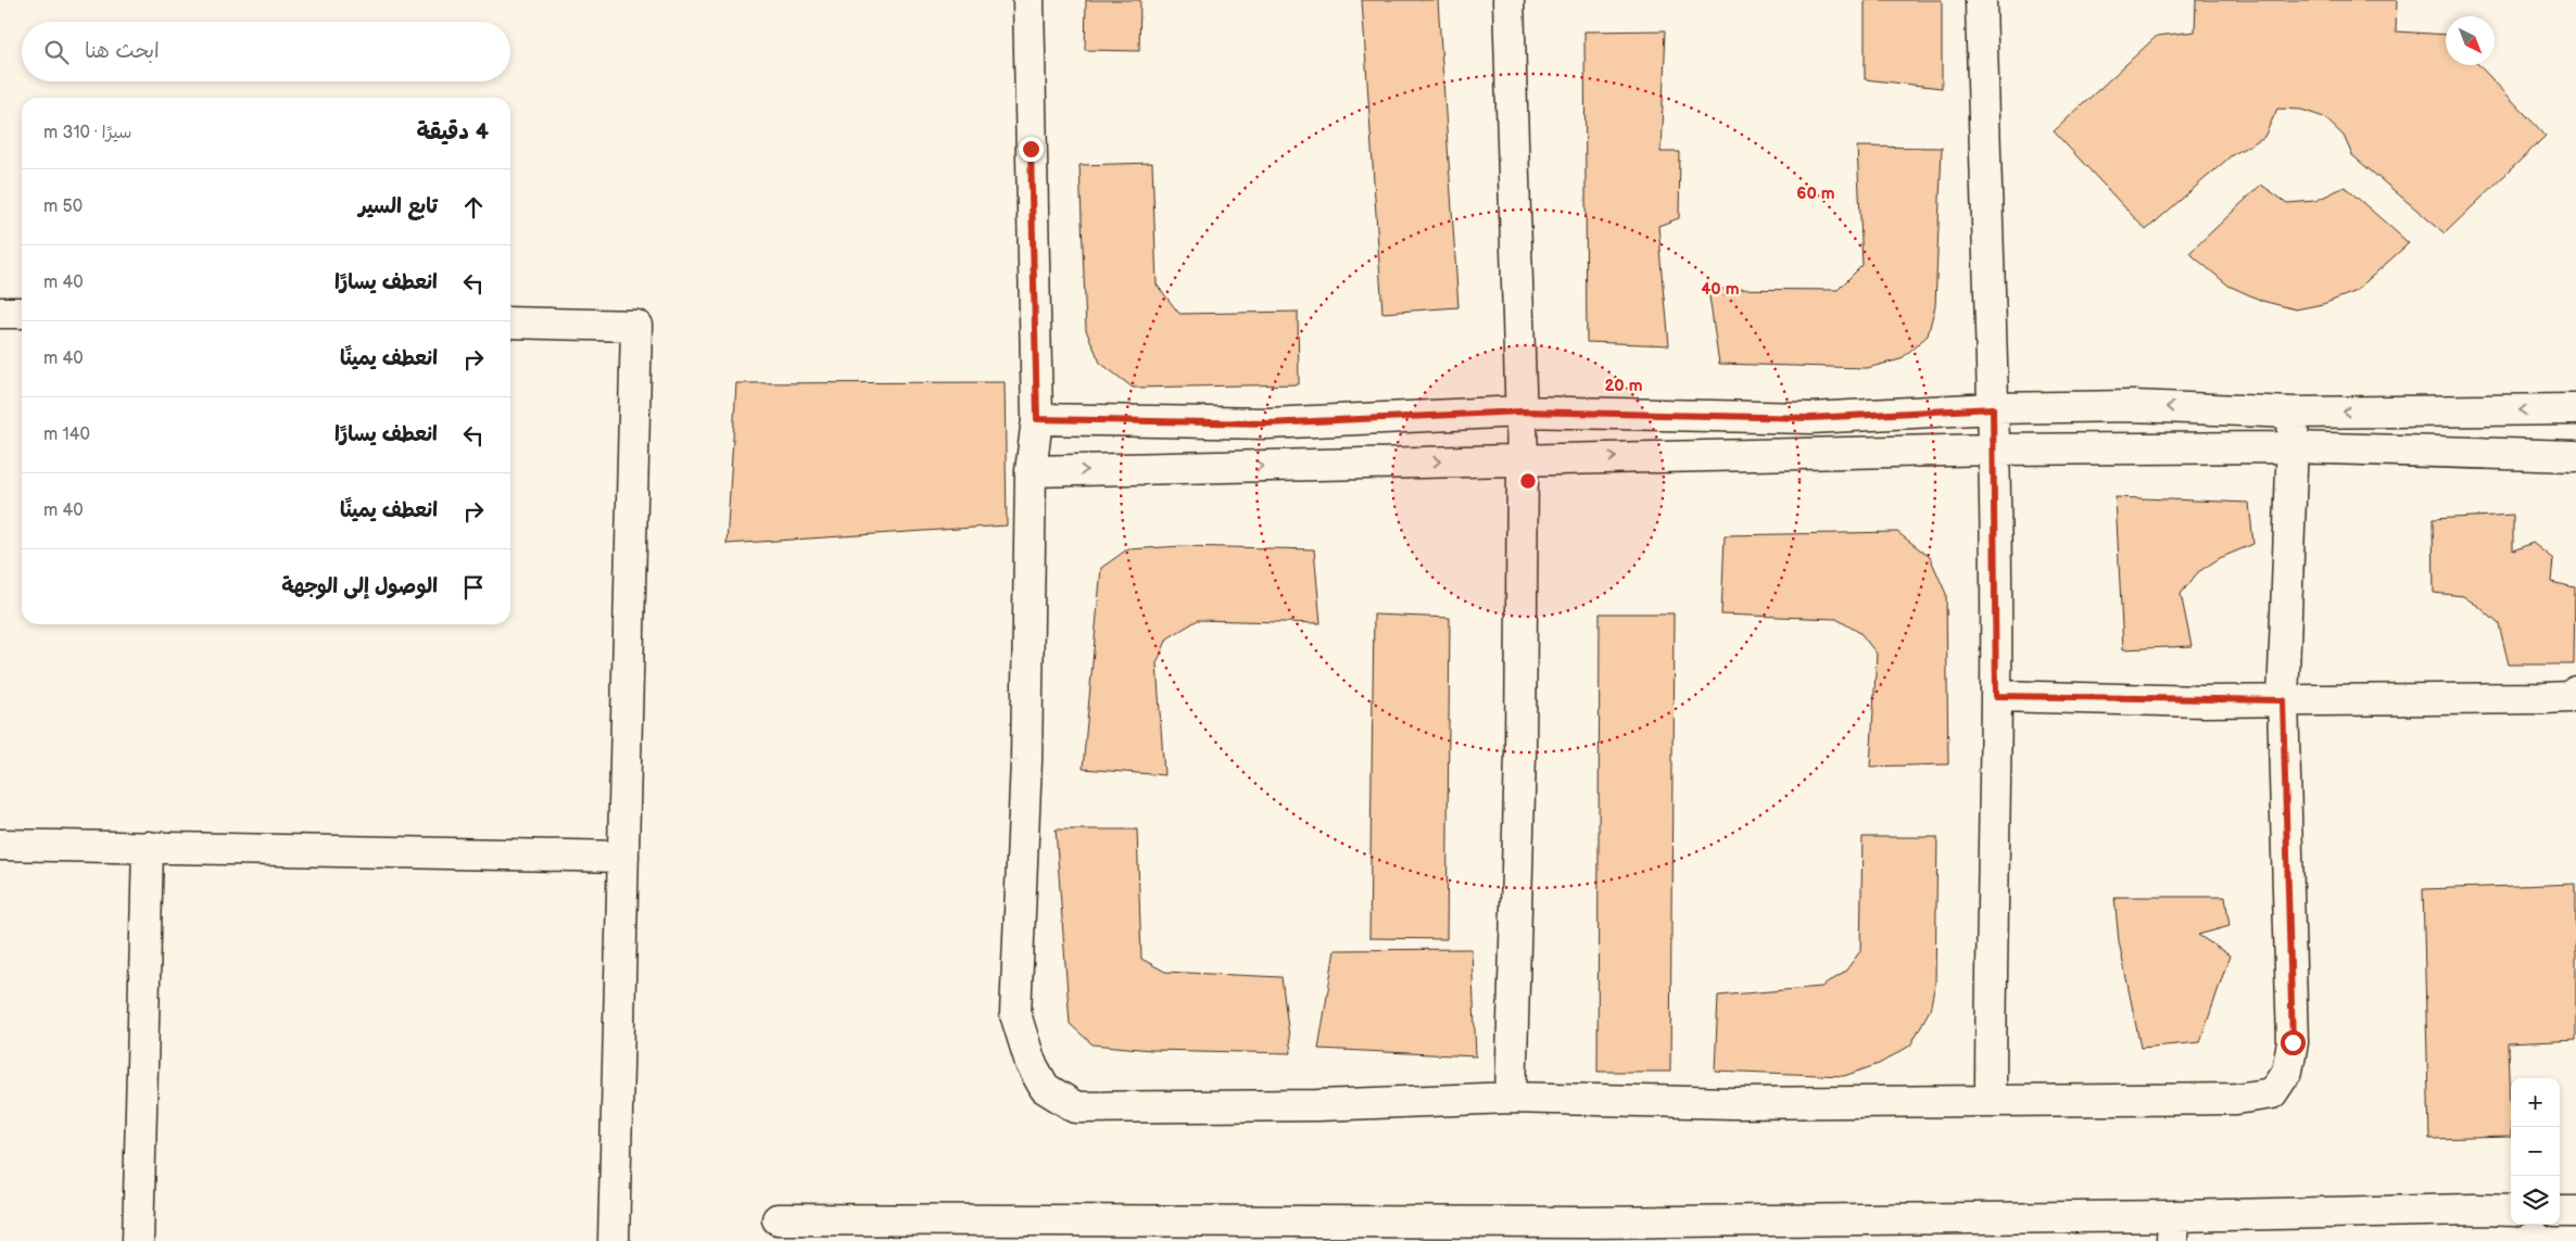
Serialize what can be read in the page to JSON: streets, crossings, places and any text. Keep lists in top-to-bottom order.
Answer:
{
  "north": "bottom right",
  "page": {
    "search": "ابحث هنا",
    "heading": ["4 دقيقة", "سيرًا · 310 m"],
    "list": [
      ["تابع السير", "50 m"],
      ["انعطف يسارًا", "40 m"],
      ["انعطف يمينًا", "40 m"],
      ["انعطف يسارًا", "140 m"],
      ["انعطف يمينًا", "40 m"],
      "الوصول إلى الوجهة"
    ],
    "map_buttons": ["+", "−"]
  },
  "rings": ["60 m", "40 m", "20 m"]
}
